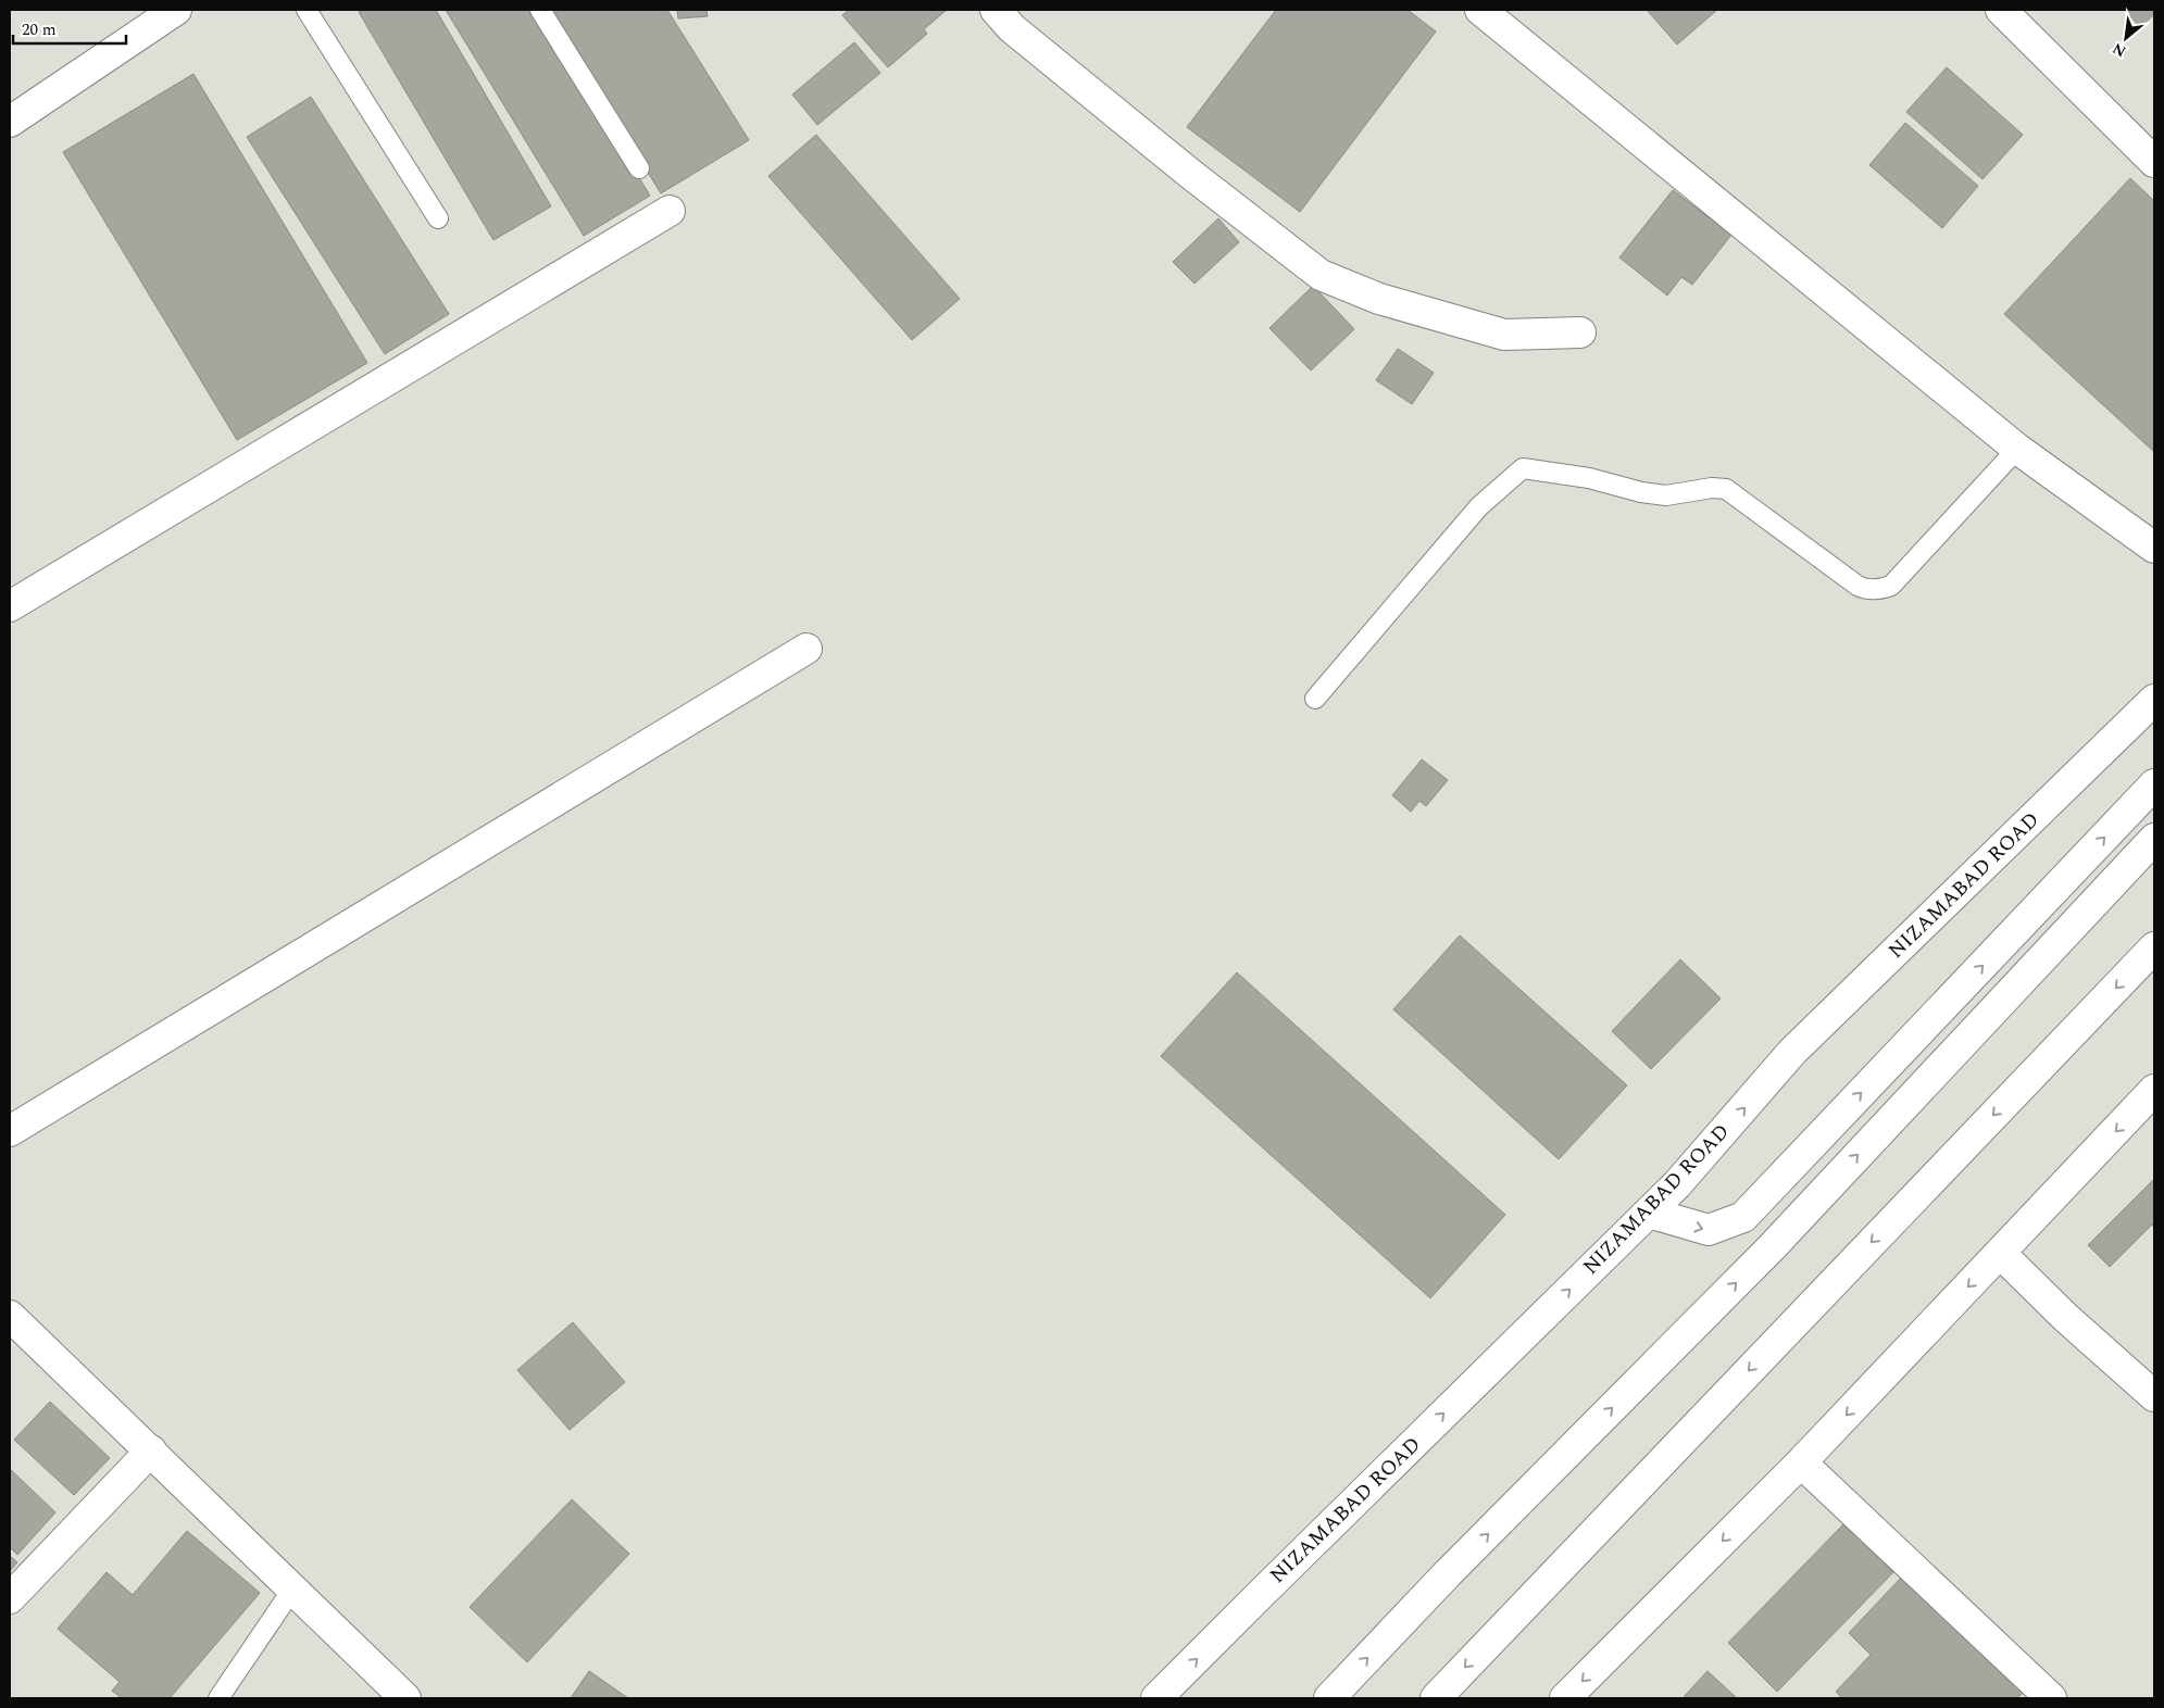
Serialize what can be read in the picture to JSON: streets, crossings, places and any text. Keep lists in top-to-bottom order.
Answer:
{
  "streets": {
    "main road": ["NIZAMABAD ROAD"]
  },
  "scale_bar": "20 m",
  "north": "bottom left"
}
